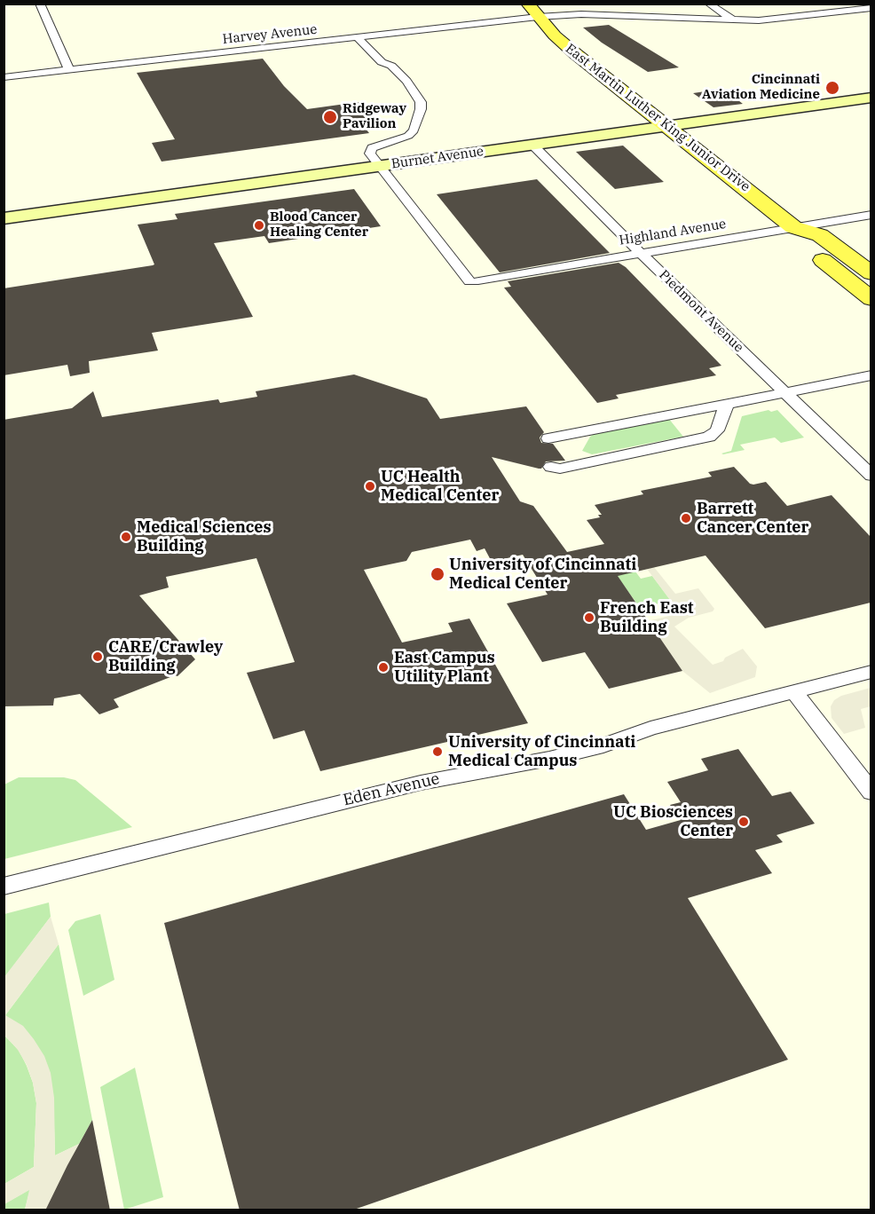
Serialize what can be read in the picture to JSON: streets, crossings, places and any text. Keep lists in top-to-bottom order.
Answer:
{
  "streets": {
    "main road": ["East Martin Luther King Junior Drive"],
    "street": [
      "Harvey Avenue",
      "Burnet Avenue",
      "Highland Avenue",
      "Piedmont Avenue",
      "Eden Avenue"
    ]
  },
  "crossings": [
    ["Harvey Avenue", "East Martin Luther King Junior Drive"],
    ["East Martin Luther King Junior Drive", "Burnet Avenue"],
    ["East Martin Luther King Junior Drive", "Highland Avenue"],
    ["Burnet Avenue", "Highland Avenue"],
    ["Burnet Avenue", "Piedmont Avenue"],
    ["Highland Avenue", "Piedmont Avenue"]
  ],
  "places": [
    "Cincinnati Aviation Medicine",
    "Ridgeway Pavilion",
    "Blood Cancer Healing Center",
    "UC Health Medical Center",
    "Barrett Cancer Center",
    "Medical Sciences Building",
    "University of Cincinnati Medical Center",
    "French East Building",
    "CARE/Crawley Building",
    "East Campus Utility Plant",
    "University of Cincinnati Medical Campus",
    "UC Biosciences Center"
  ]
}
